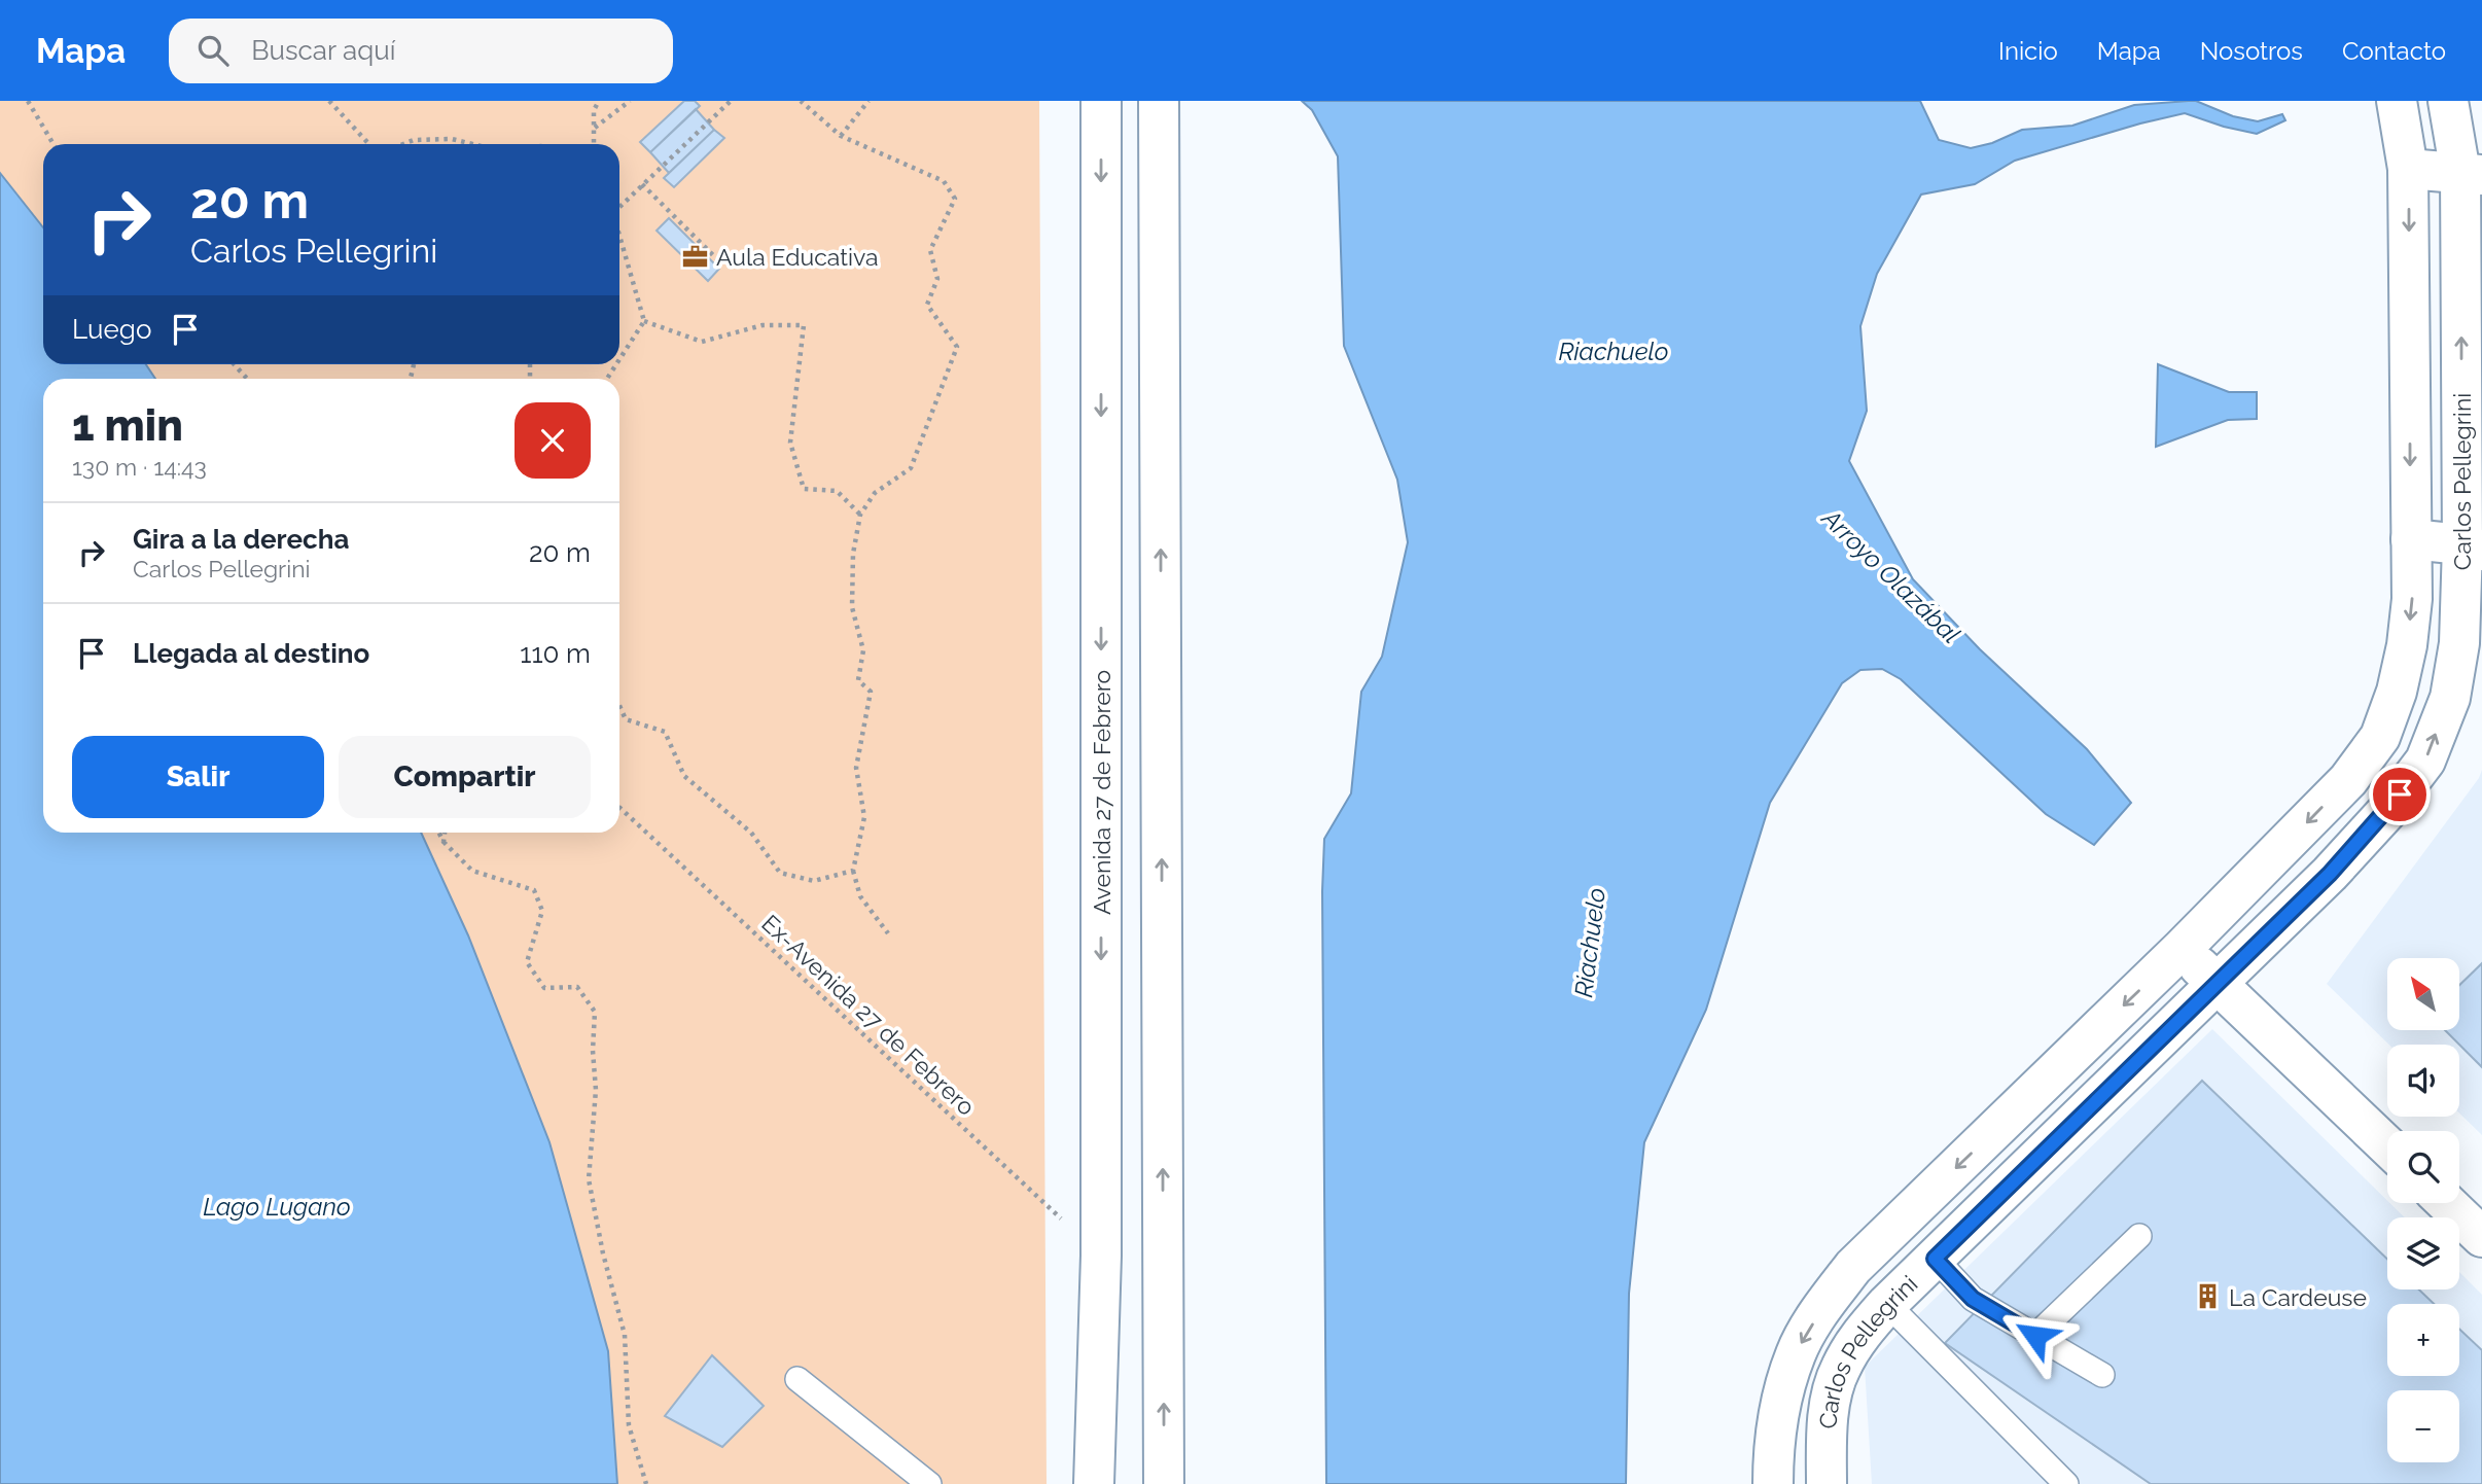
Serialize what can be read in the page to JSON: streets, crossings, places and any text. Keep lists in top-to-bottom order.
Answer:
{
  "streets": {
    "main road": ["Carlos Pellegrini", "Avenida 27 de Febrero"],
    "path": ["Ex-Avenida 27 de Febrero"]
  },
  "crossings": [
    ["Avenida 27 de Febrero", "Ex-Avenida 27 de Febrero"]
  ],
  "water": ["Riachuelo", "Arroyo Olazábal", "Lago Lugano"],
  "places": {
    "office": ["Aula Educativa"],
    "building": ["La Cardeuse"]
  },
  "north": "top left",
  "page": {
    "header": "Mapa",
    "search": "Buscar aquí",
    "nav": [
      "Inicio",
      "Mapa",
      "Nosotros",
      "Contacto"
    ],
    "turn": ["20 m", "Carlos Pellegrini"],
    "then": "Luego",
    "heading": ["1 min", "130 m · 14:43"],
    "list": [
      {
        "name": "Gira a la derecha",
        "note": "Carlos Pellegrini",
        "value": "20 m"
      },
      {
        "name": "Llegada al destino",
        "value": "110 m"
      }
    ],
    "buttons": ["Salir", "Compartir"],
    "map_buttons": ["+", "−"]
  }
}
